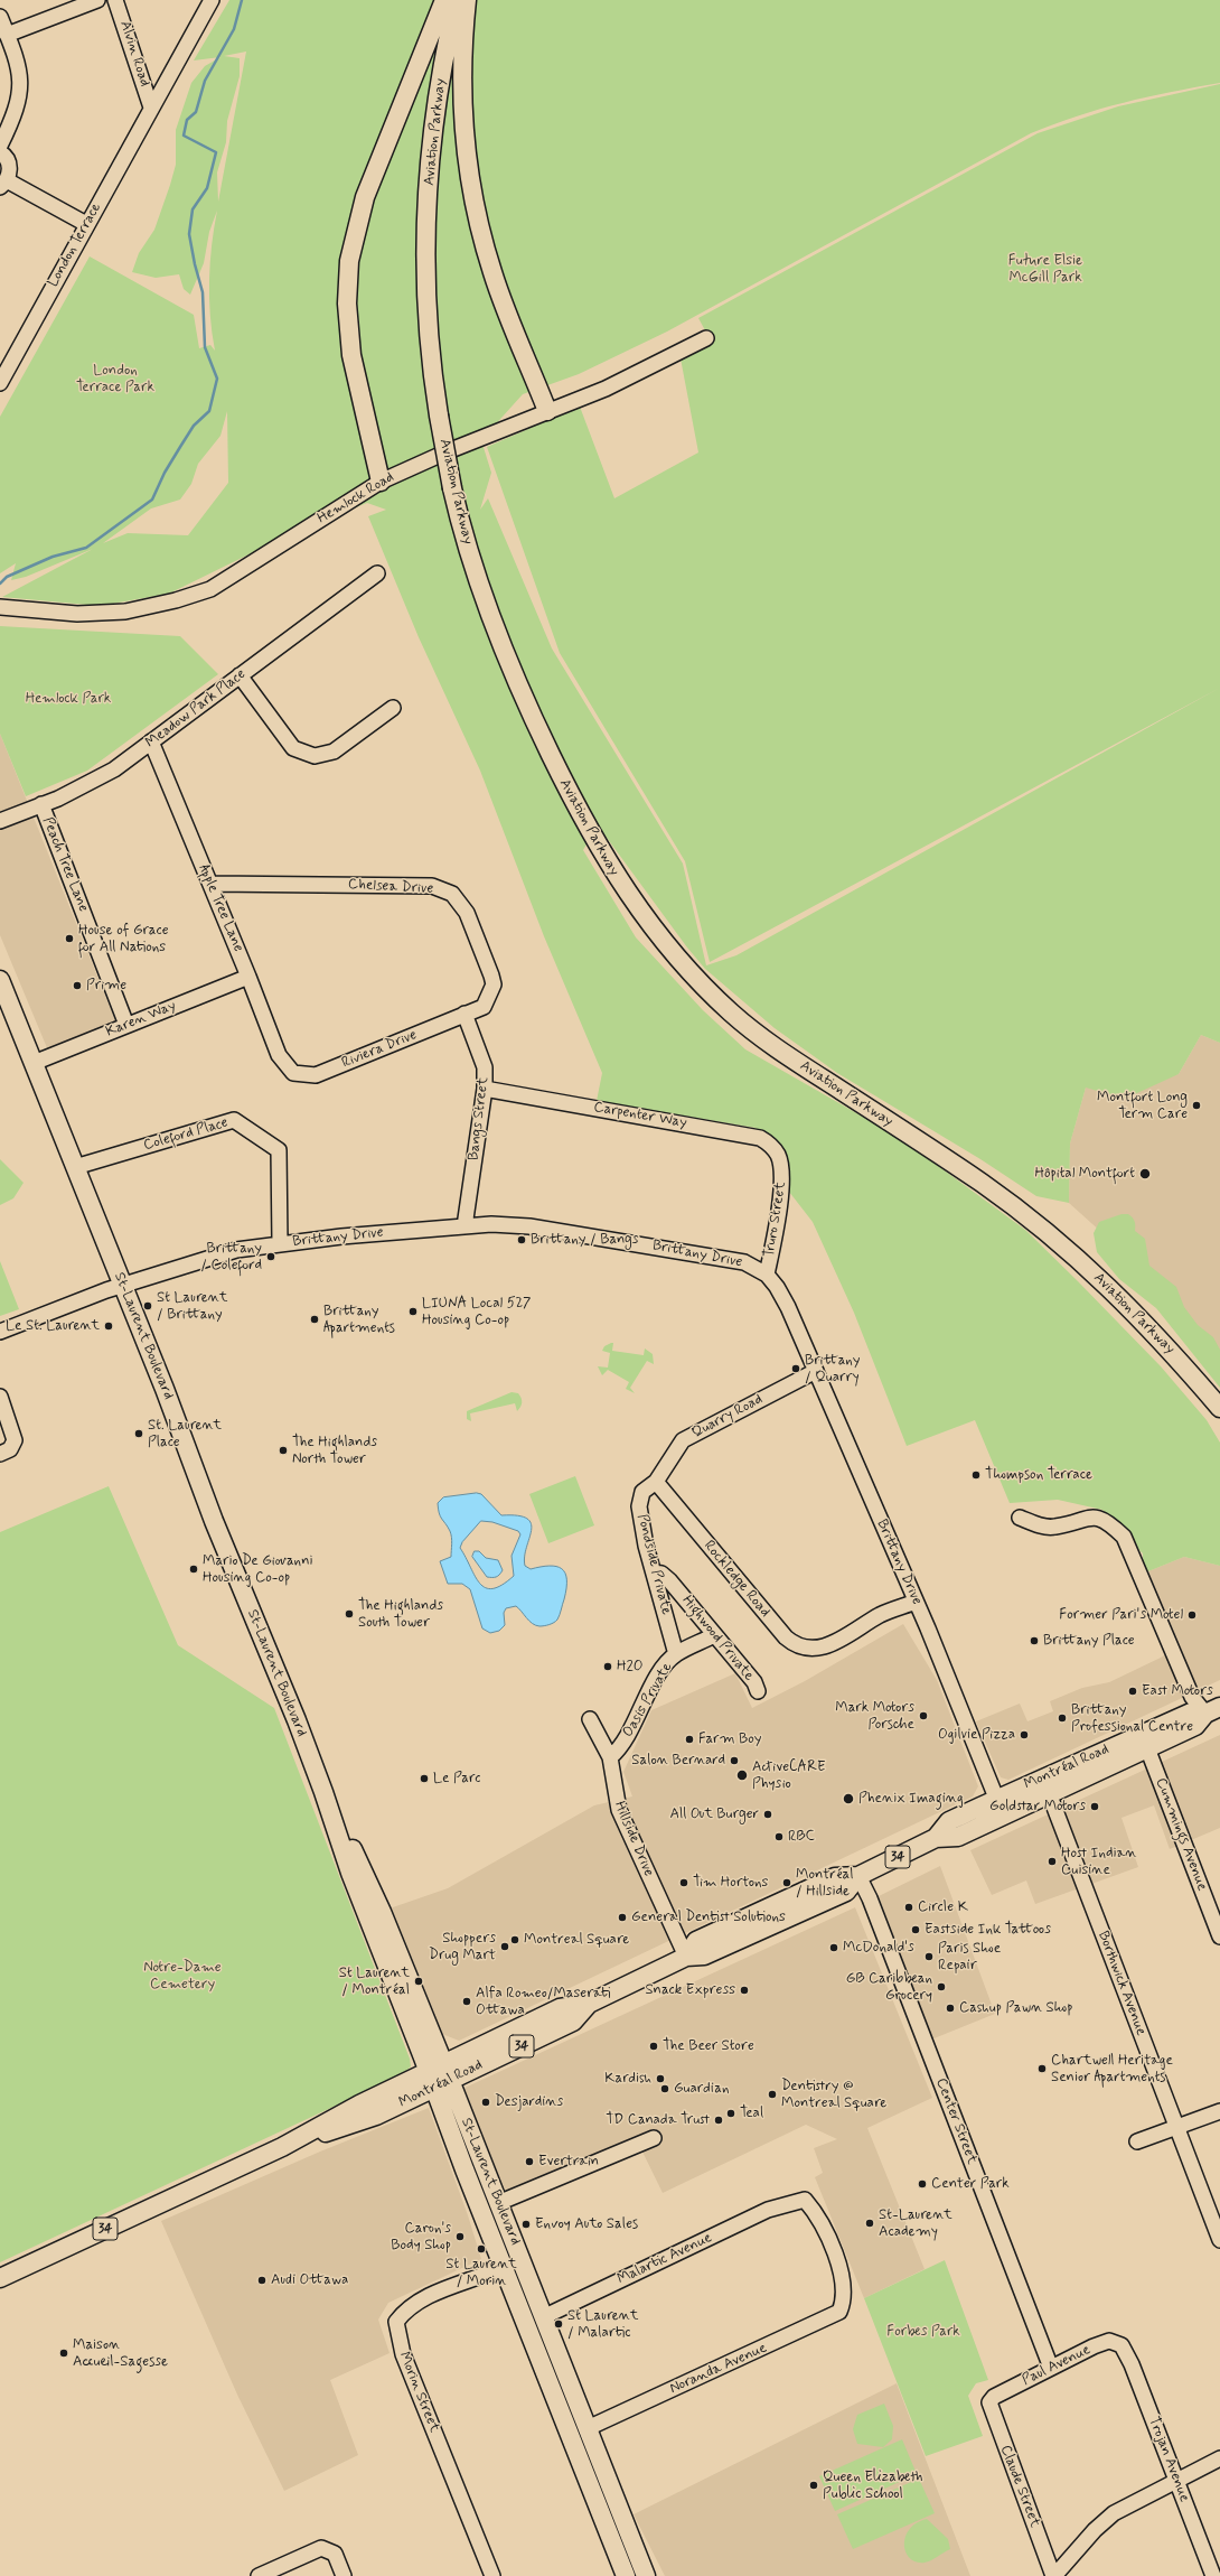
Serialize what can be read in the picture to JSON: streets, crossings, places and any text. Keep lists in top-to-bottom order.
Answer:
{
  "streets": {
    "main road": [
      "Aviation Parkway",
      "St-Laurent Boulevard",
      "Montréal Road",
      "34"
    ],
    "street": [
      "Alvin Road",
      "London Terrace",
      "Hemlock Road",
      "Meadow Park Place",
      "Peach Tree Lane",
      "Chelsea Drive",
      "Apple Tree Lane",
      "Karen Way",
      "Riviera Drive",
      "Carpenter Way",
      "Bangs Street",
      "Coleford Place",
      "Truro Street",
      "Brittany Drive",
      "Quarry Road",
      "Pondside Private",
      "Rockledge Road",
      "Highwood Private",
      "Oasis Private",
      "Cummings Avenue",
      "Hillside Drive",
      "Borthwick Avenue",
      "Center Street",
      "Malartic Avenue",
      "Paul Avenue",
      "Noranda Avenue",
      "Morin Street",
      "Trojan Avenue",
      "Claude Street"
    ]
  },
  "crossings": [
    ["Alvin Road", "London Terrace"],
    ["Meadow Park Place", "Peach Tree Lane"],
    ["Meadow Park Place", "Apple Tree Lane"],
    ["Peach Tree Lane", "Karen Way"],
    ["Chelsea Drive", "Apple Tree Lane"],
    ["Chelsea Drive", "Riviera Drive"],
    ["Chelsea Drive", "Bangs Street"],
    ["Apple Tree Lane", "Karen Way"],
    ["Apple Tree Lane", "Riviera Drive"],
    ["Karen Way", "St-Laurent Boulevard"],
    ["Riviera Drive", "Bangs Street"],
    ["Carpenter Way", "Bangs Street"],
    ["Carpenter Way", "Truro Street"],
    ["Bangs Street", "Brittany Drive"],
    ["Coleford Place", "Brittany Drive"],
    ["Coleford Place", "St-Laurent Boulevard"],
    ["Truro Street", "Brittany Drive"],
    ["Brittany Drive", "St-Laurent Boulevard"],
    ["Brittany Drive", "Quarry Road"],
    ["Brittany Drive", "Rockledge Road"],
    ["Brittany Drive", "Montréal Road"],
    ["St-Laurent Boulevard", "Montréal Road"],
    ["St-Laurent Boulevard", "Malartic Avenue"],
    ["St-Laurent Boulevard", "Noranda Avenue"],
    ["St-Laurent Boulevard", "Morin Street"],
    ["Quarry Road", "Pondside Private"],
    ["Quarry Road", "Rockledge Road"],
    ["Pondside Private", "Rockledge Road"],
    ["Pondside Private", "Highwood Private"],
    ["Pondside Private", "Oasis Private"],
    ["Highwood Private", "Oasis Private"],
    ["Oasis Private", "Hillside Drive"],
    ["Montréal Road", "Cummings Avenue"],
    ["Montréal Road", "Hillside Drive"],
    ["Montréal Road", "Borthwick Avenue"],
    ["Montréal Road", "Center Street"],
    ["Center Street", "Paul Avenue"],
    ["Malartic Avenue", "Noranda Avenue"],
    ["Paul Avenue", "Trojan Avenue"],
    ["Paul Avenue", "Claude Street"]
  ],
  "parks": [
    "Future Elsie McGill Park",
    "London Terrace Park",
    "Hemlock Park",
    "Notre-Dame Cemetery",
    "Forbes Park"
  ],
  "places": [
    "House of Grace for All Nations",
    "Prime",
    "Montfort Long Term Care",
    "Hôpital Montfort",
    "Brittany / Bangs",
    "Brittany / Coleford",
    "St Laurent / Brittany",
    "LIUNA Local 527 Housing Co-op",
    "Brittany Apartments",
    "Le St. Laurent",
    "Brittany / Quarry",
    "St. Laurent Place",
    "The Highlands North Tower",
    "Thompson Terrace",
    "Mario De Giovanni Housing Co-op",
    "The Highlands South Tower",
    "Former Pari's Motel",
    "Brittany Place",
    "H2O",
    "East Motors",
    "Mark Motors Porsche",
    "Brittany Professional Centre",
    "Ogilvie Pizza",
    "Farm Boy",
    "Salon Bernard",
    "ActiveCARE Physio",
    "Le Parc",
    "Phenix Imaging",
    "Goldstar Motors",
    "All Out Burger",
    "RBC",
    "Host Indian Cuisine",
    "Tim Hortons",
    "Montréal / Hillside",
    "Circle K",
    "General Dentist Solutions",
    "Eastside Ink Tattoos",
    "Montreal Square",
    "Shoppers Drug Mart",
    "McDonald's",
    "Paris Shoe Repair",
    "St Laurent / Montréal",
    "GB Caribbean Grocery",
    "Snack Express",
    "Alfa Romeo/Maserati Ottawa",
    "Cashup Pawn Shop",
    "The Beer Store",
    "Chartwell Heritage Senior Apartments",
    "Kardish",
    "Guardian",
    "Dentistry @ Montreal Square",
    "Desjardins",
    "Teal",
    "TD Canada Trust",
    "Evertrain",
    "Center Park",
    "St-Laurent Academy",
    "Envoy Auto Sales",
    "Caron's Body Shop",
    "St Laurent / Morin",
    "Audi Ottawa",
    "St Laurent / Malartic",
    "Maison Accueil-Sagesse",
    "Queen Elizabeth Public School"
  ]
}
